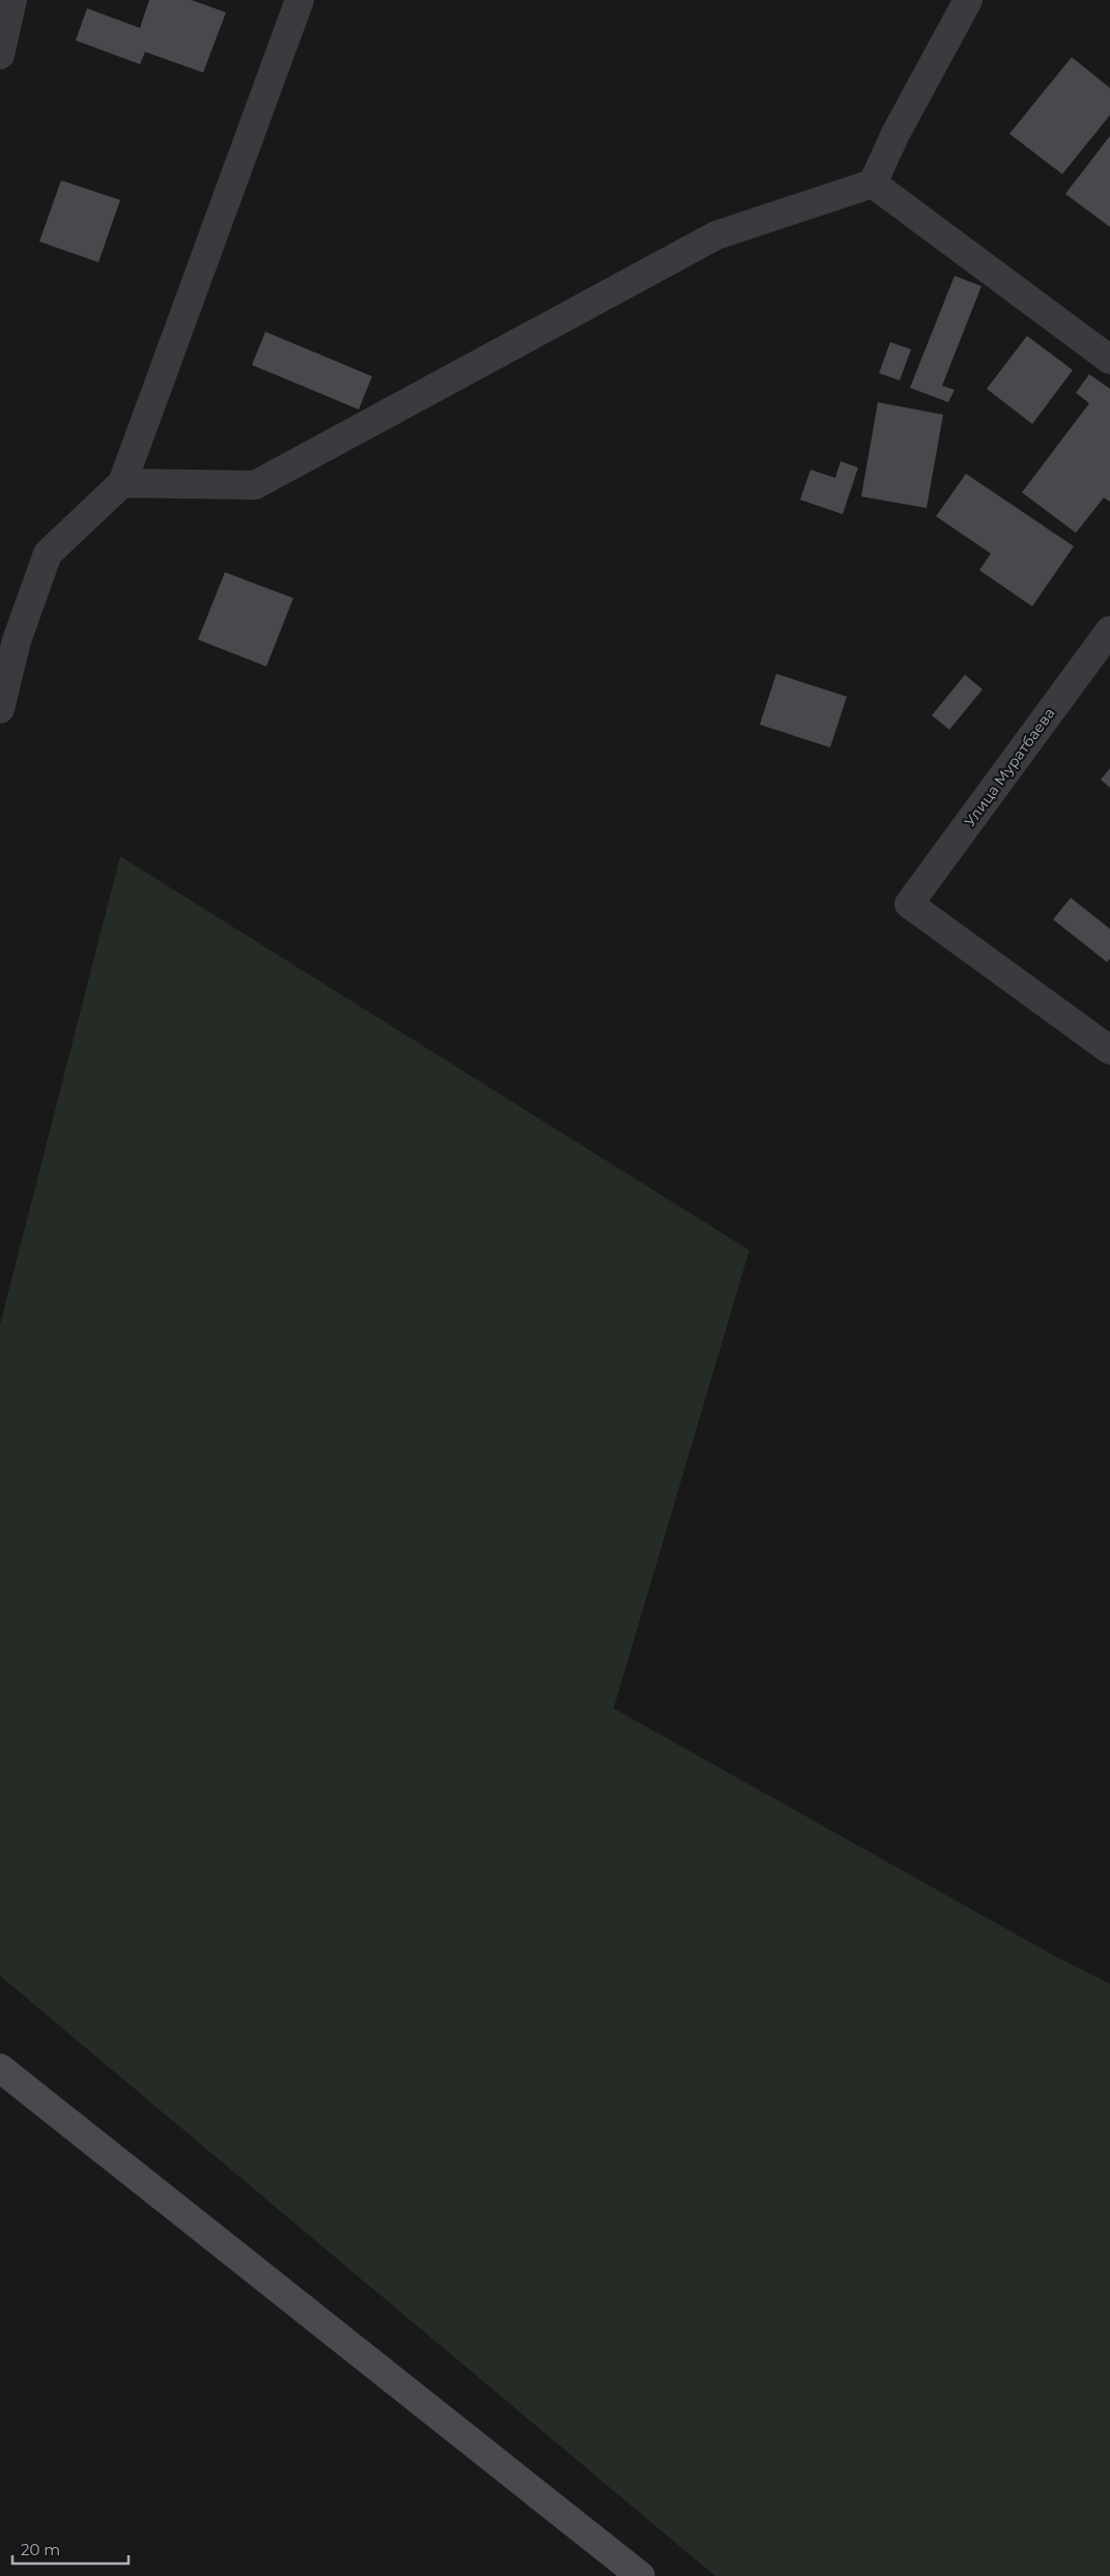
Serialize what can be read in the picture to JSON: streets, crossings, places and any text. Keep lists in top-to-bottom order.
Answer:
{
  "streets": {
    "street": ["Улица Муратбаева"]
  },
  "scale_bar": "20 m"
}
